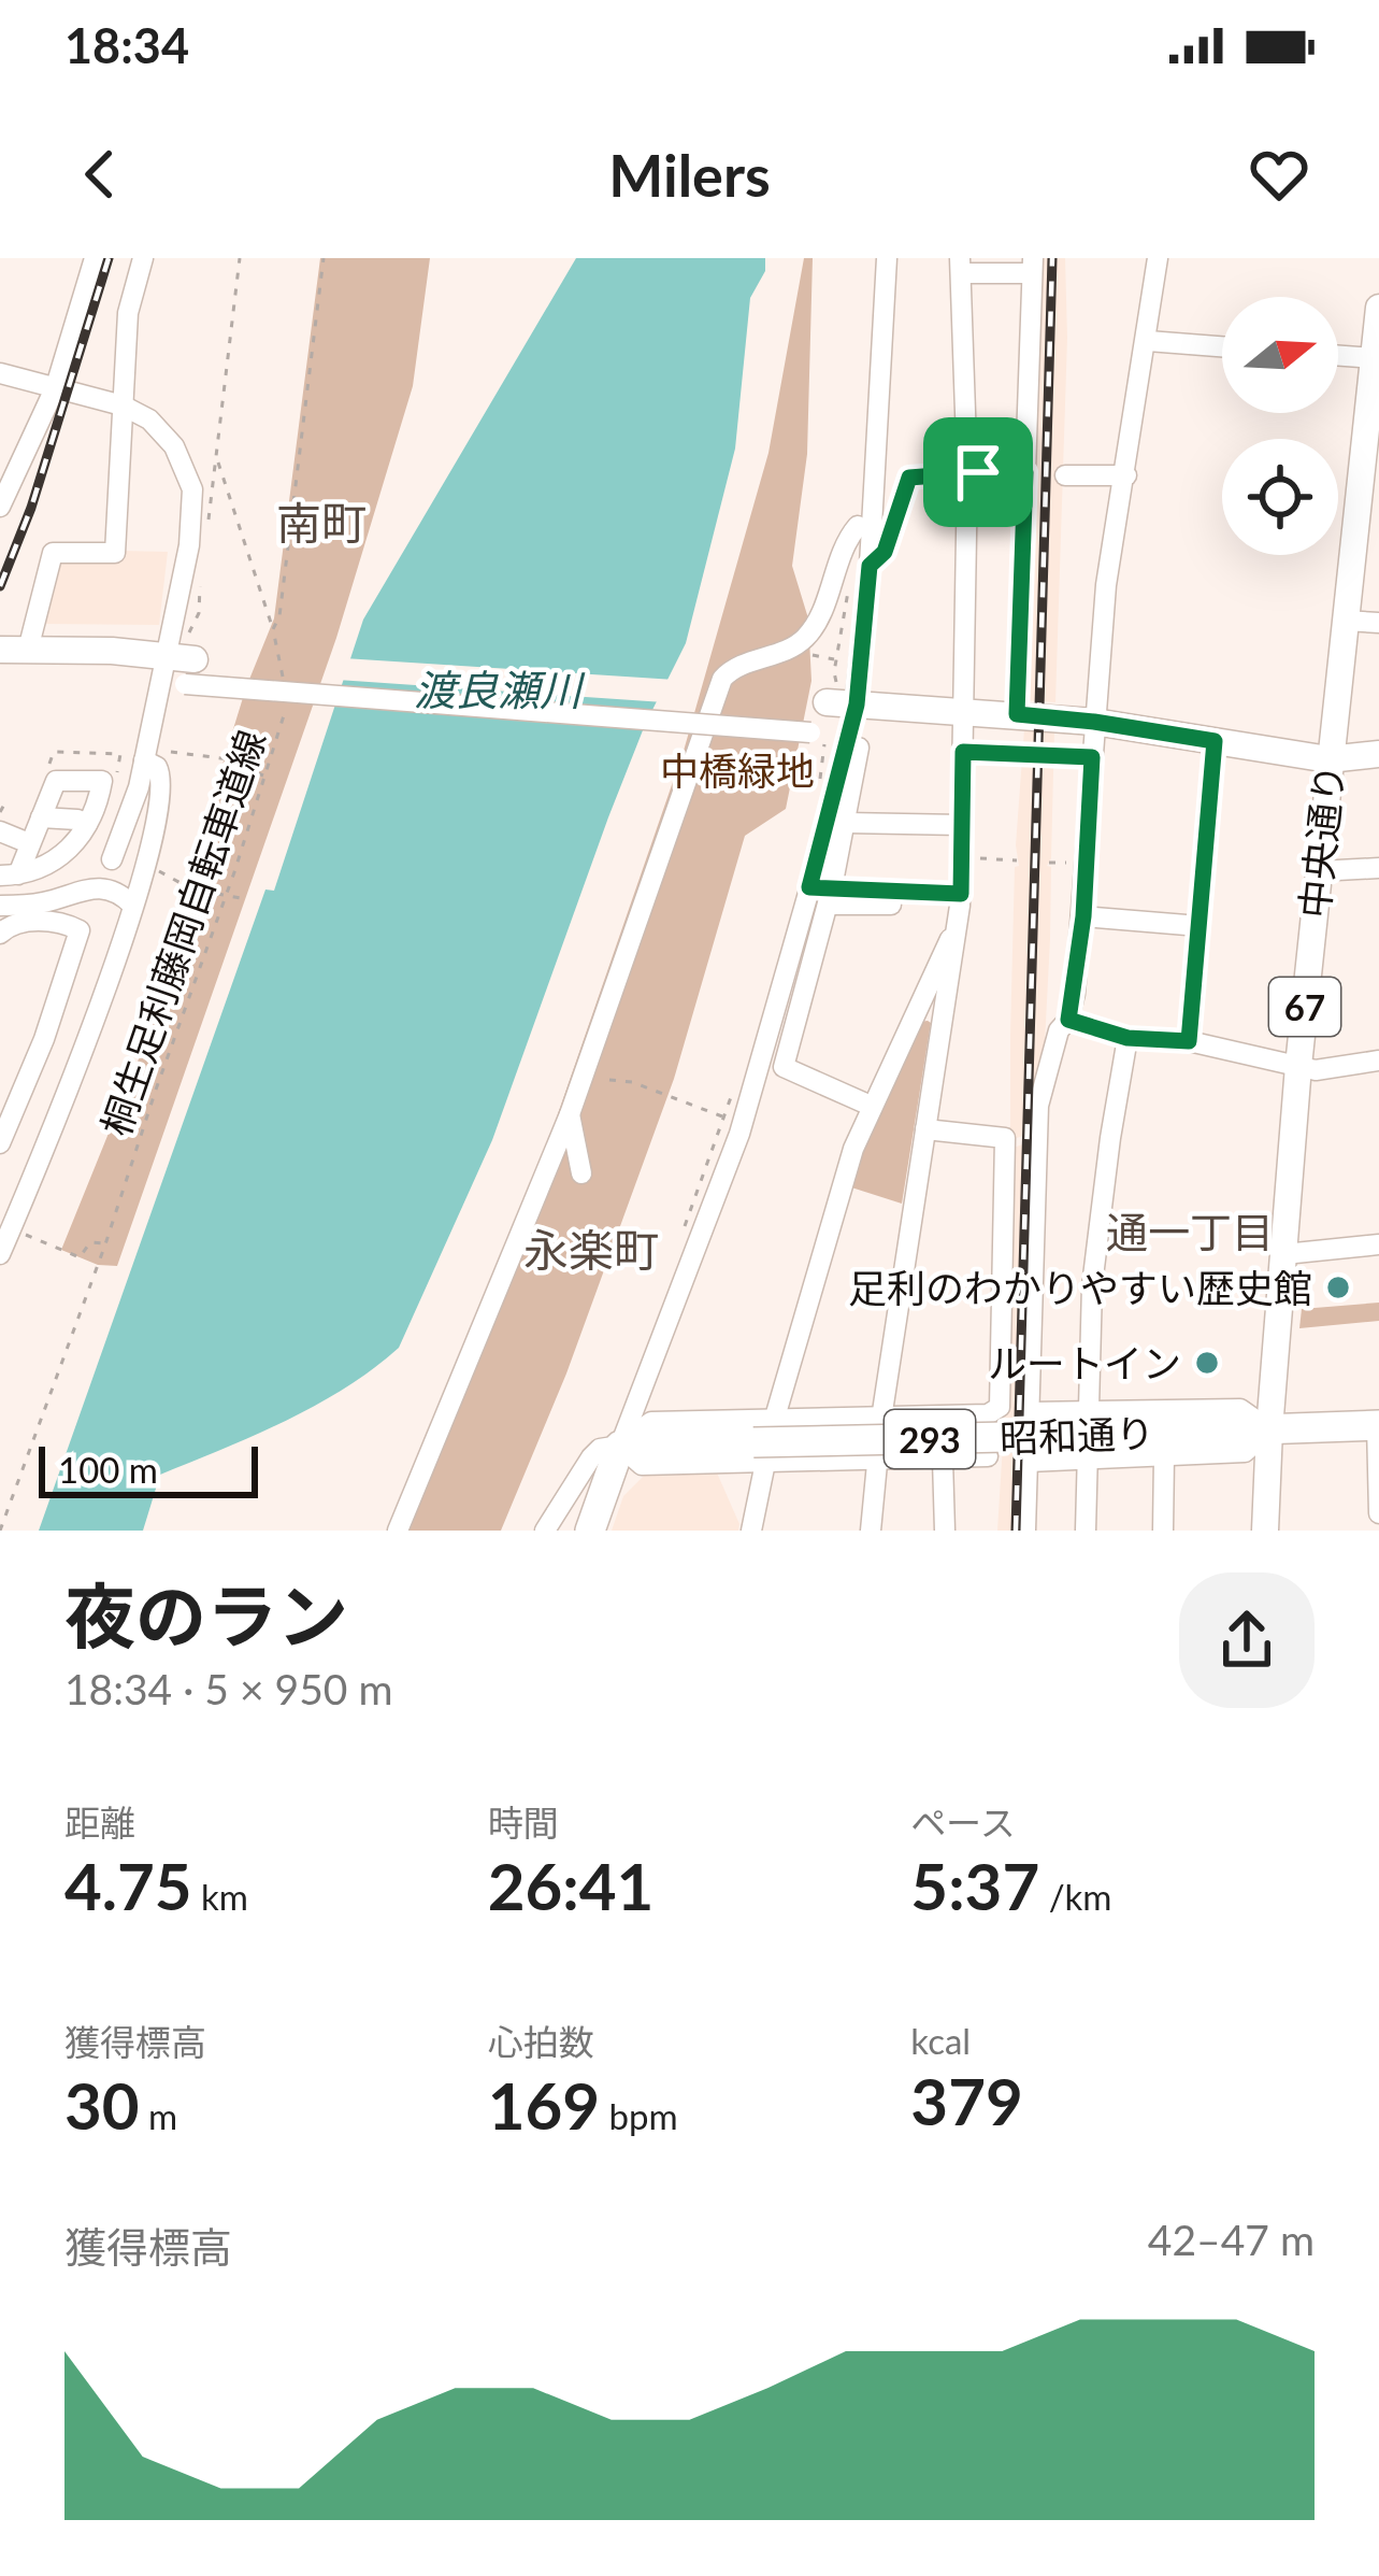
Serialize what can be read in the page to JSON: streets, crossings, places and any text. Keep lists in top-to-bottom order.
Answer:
{
  "streets": {
    "highway": ["昭和通り", "293"],
    "main road": ["中央通り", "67"],
    "path": ["桐生足利藤岡自転車道線"]
  },
  "crossings": [
    ["中央通り", "昭和通り"]
  ],
  "districts": ["南町", "通一丁目", "永楽町"],
  "water": ["渡良瀬川"],
  "parks": ["中橋緑地"],
  "places": ["足利のわかりやすい歴史館", "ルートイン"],
  "scale_bar": "100 m",
  "north": "right",
  "page": {
    "status": "18:34",
    "header": "Milers",
    "scale": "100 m",
    "heading": ["夜のラン", "18:34 · 5 × 950 m"],
    "stats": [
      ["距離", "4.75 km"],
      ["時間", "26:41"],
      ["ペース", "5:37 /km"],
      ["獲得標高", "30 m"],
      ["心拍数", "169 bpm"],
      ["kcal", "379"]
    ],
    "chart": ["獲得標高", "42–47 m"]
  }
}
